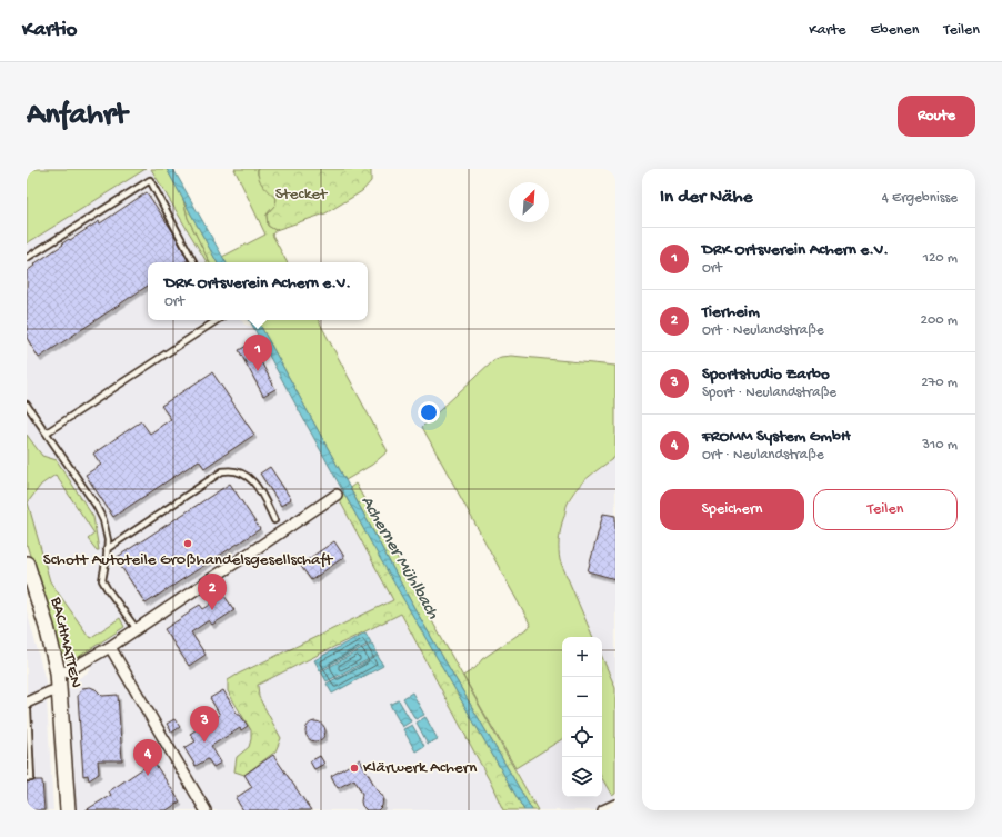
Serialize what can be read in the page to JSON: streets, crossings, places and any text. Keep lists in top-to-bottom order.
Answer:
{
  "streets": {
    "street": ["BACHMATTEN"]
  },
  "water": ["Acherner Mühlbach"],
  "parks": ["Stecket"],
  "places": ["Schott Autoteile Gr0ßhandelsgesellschaft", "Klärwerk Achern"],
  "north": "top right",
  "page": {
    "header": "Kartio",
    "nav": ["Karte", "Ebenen", "Teilen"],
    "buttons": [
      "Route",
      ["Speichern", "Teilen"]
    ],
    "title": "Anfahrt",
    "heading": ["In der Nähe", "4 Ergebnisse"],
    "list": [
      {
        "mark": "1",
        "name": "DRK Ortsverein Achern e.V.",
        "note": "Ort",
        "value": "120 m"
      },
      {
        "mark": "2",
        "name": "Tierheim",
        "note": "Ort · Neulandstraße",
        "value": "200 m"
      },
      {
        "mark": "3",
        "name": "Sportstudio Zarbo",
        "note": "Sport · Neulandstraße",
        "value": "270 m"
      },
      {
        "mark": "4",
        "name": "FROMM System GmbH",
        "note": "Ort · Neulandstraße",
        "value": "310 m"
      }
    ],
    "popup": ["DRK Ortsverein Achern e.V.", "Ort"],
    "pins": [
      "1",
      "2",
      "3",
      "4"
    ],
    "map_buttons": ["+", "−"]
  }
}
